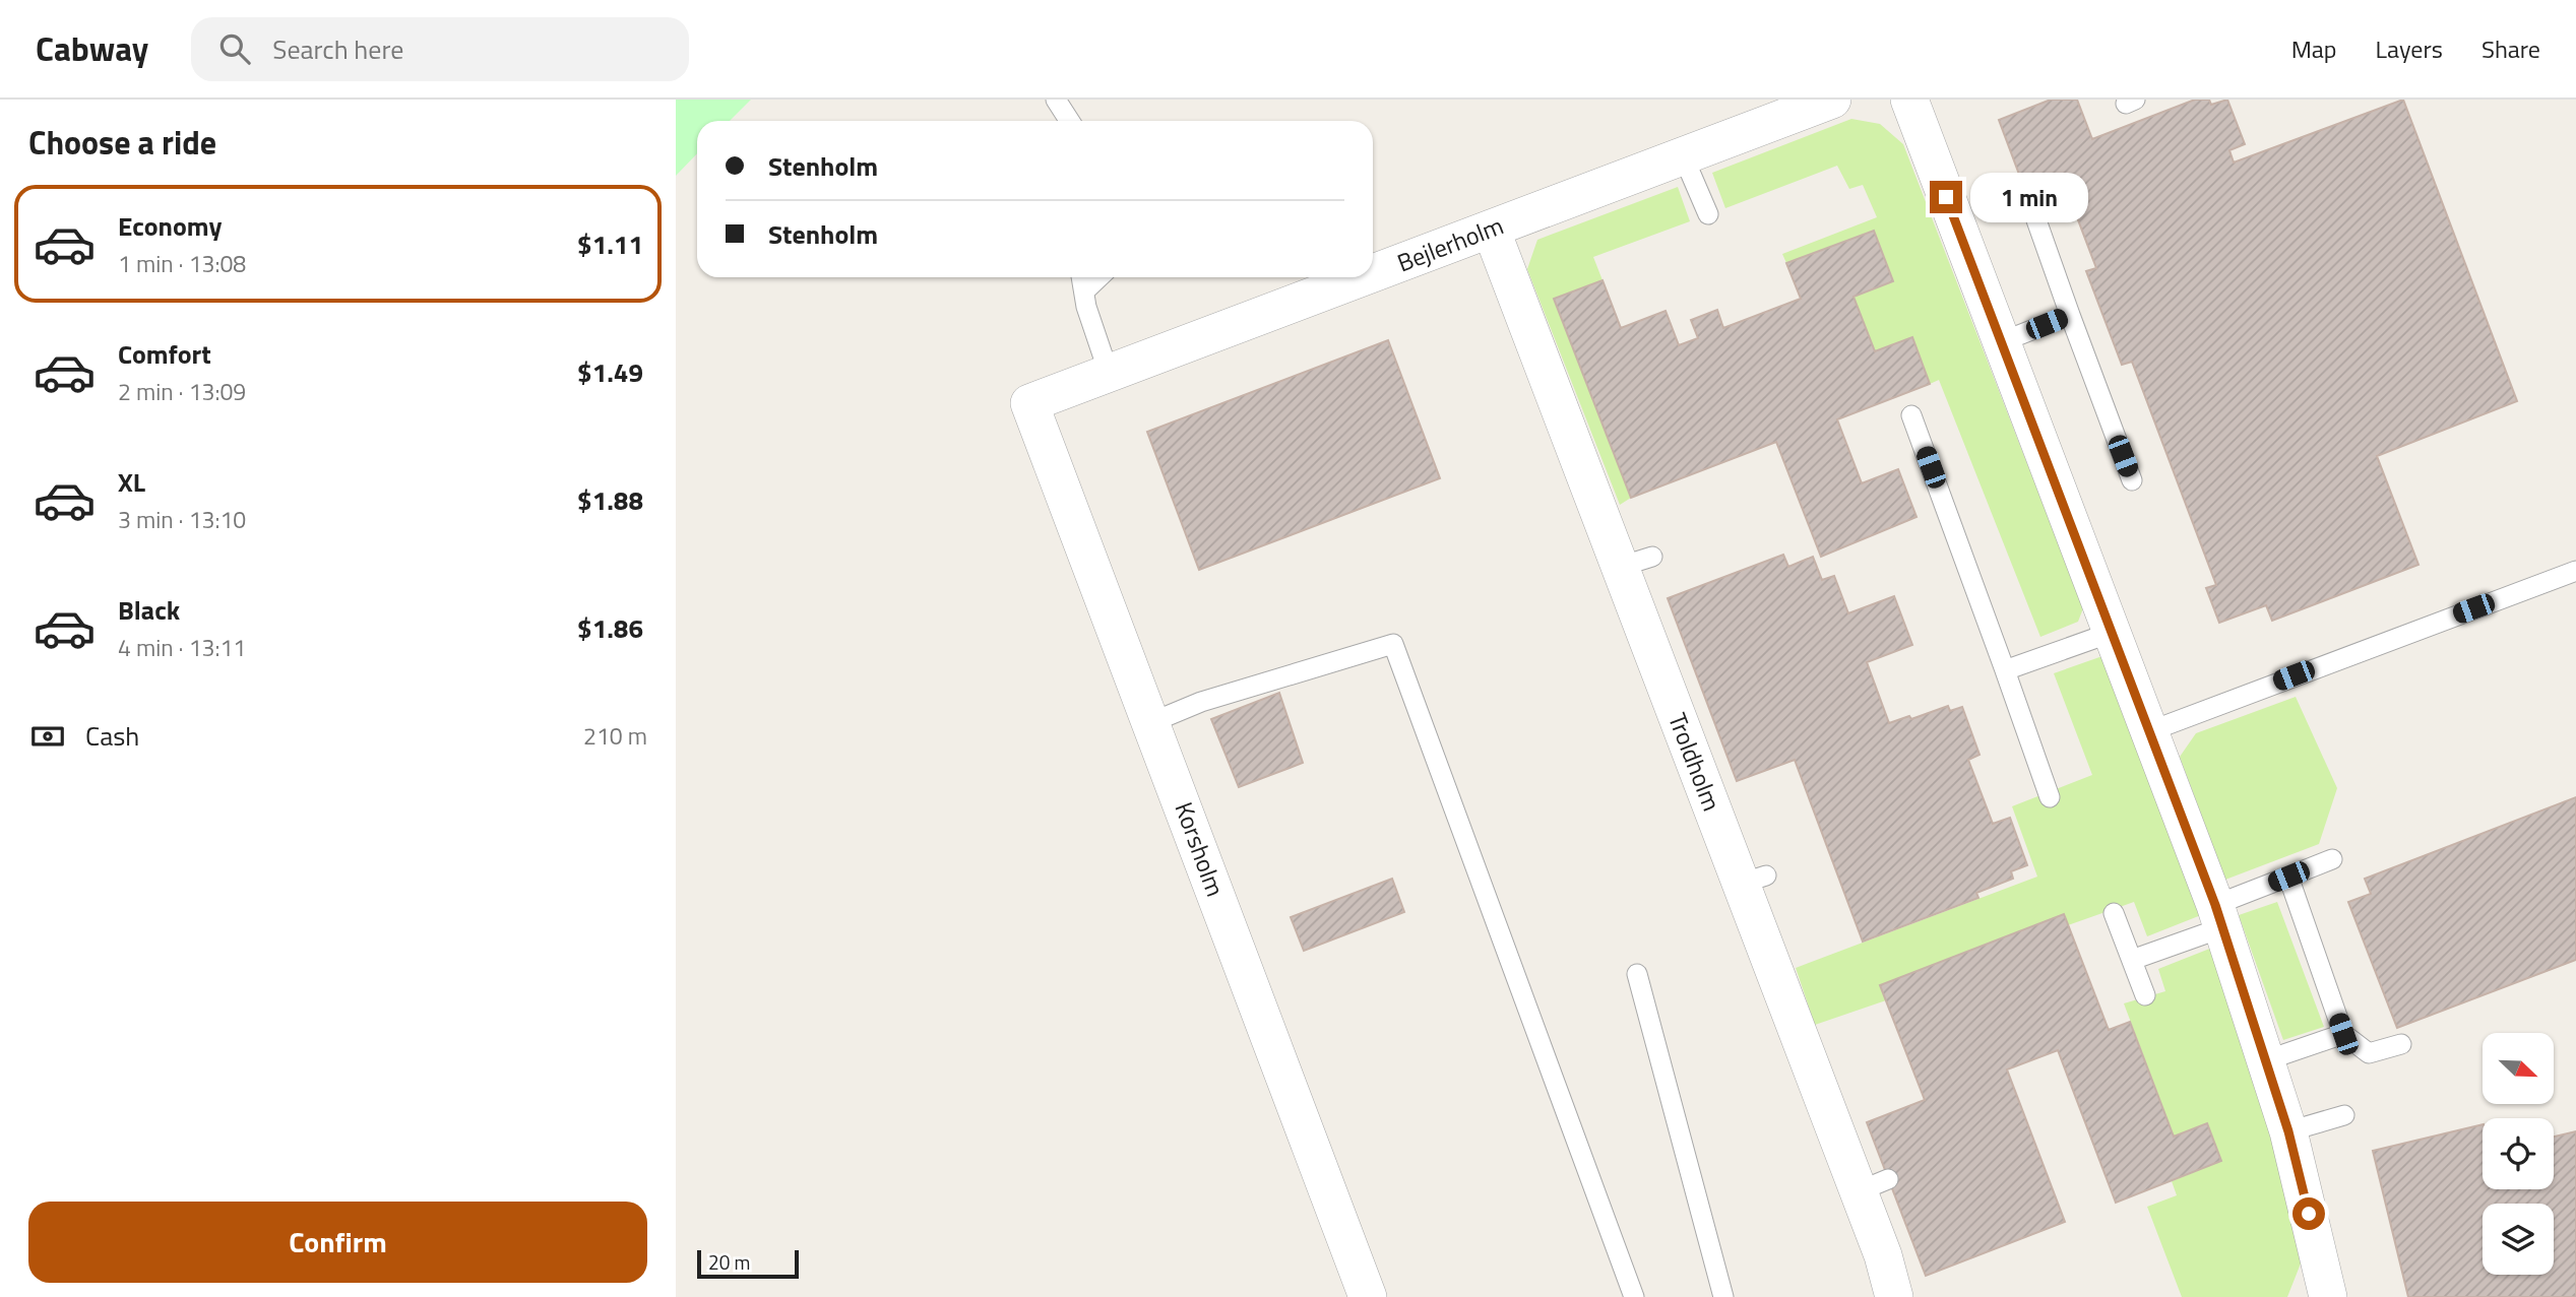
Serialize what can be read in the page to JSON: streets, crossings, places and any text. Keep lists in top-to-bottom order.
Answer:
{
  "streets": {
    "street": ["Bejlerholm", "Troldholm", "Korsholm"]
  },
  "crossings": [
    ["Bejlerholm", "Troldholm"],
    ["Bejlerholm", "Korsholm"]
  ],
  "scale_bar": "20 m",
  "north": "bottom right",
  "page": {
    "header": "Cabway",
    "search": "Search here",
    "nav": ["Map", "Layers", "Share"],
    "heading": "Choose a ride",
    "banner": ["Stenholm", "Stenholm"],
    "bubble": "1 min",
    "list": [
      {
        "name": "Economy",
        "note": "1 min · 13:08",
        "value": "$1.11"
      },
      {
        "name": "Comfort",
        "note": "2 min · 13:09",
        "value": "$1.49"
      },
      {
        "name": "XL",
        "note": "3 min · 13:10",
        "value": "$1.88"
      },
      {
        "name": "Black",
        "note": "4 min · 13:11",
        "value": "$1.86"
      }
    ],
    "pay": ["Cash", "210 m"],
    "buttons": "Confirm",
    "scale": "20 m"
  }
}
